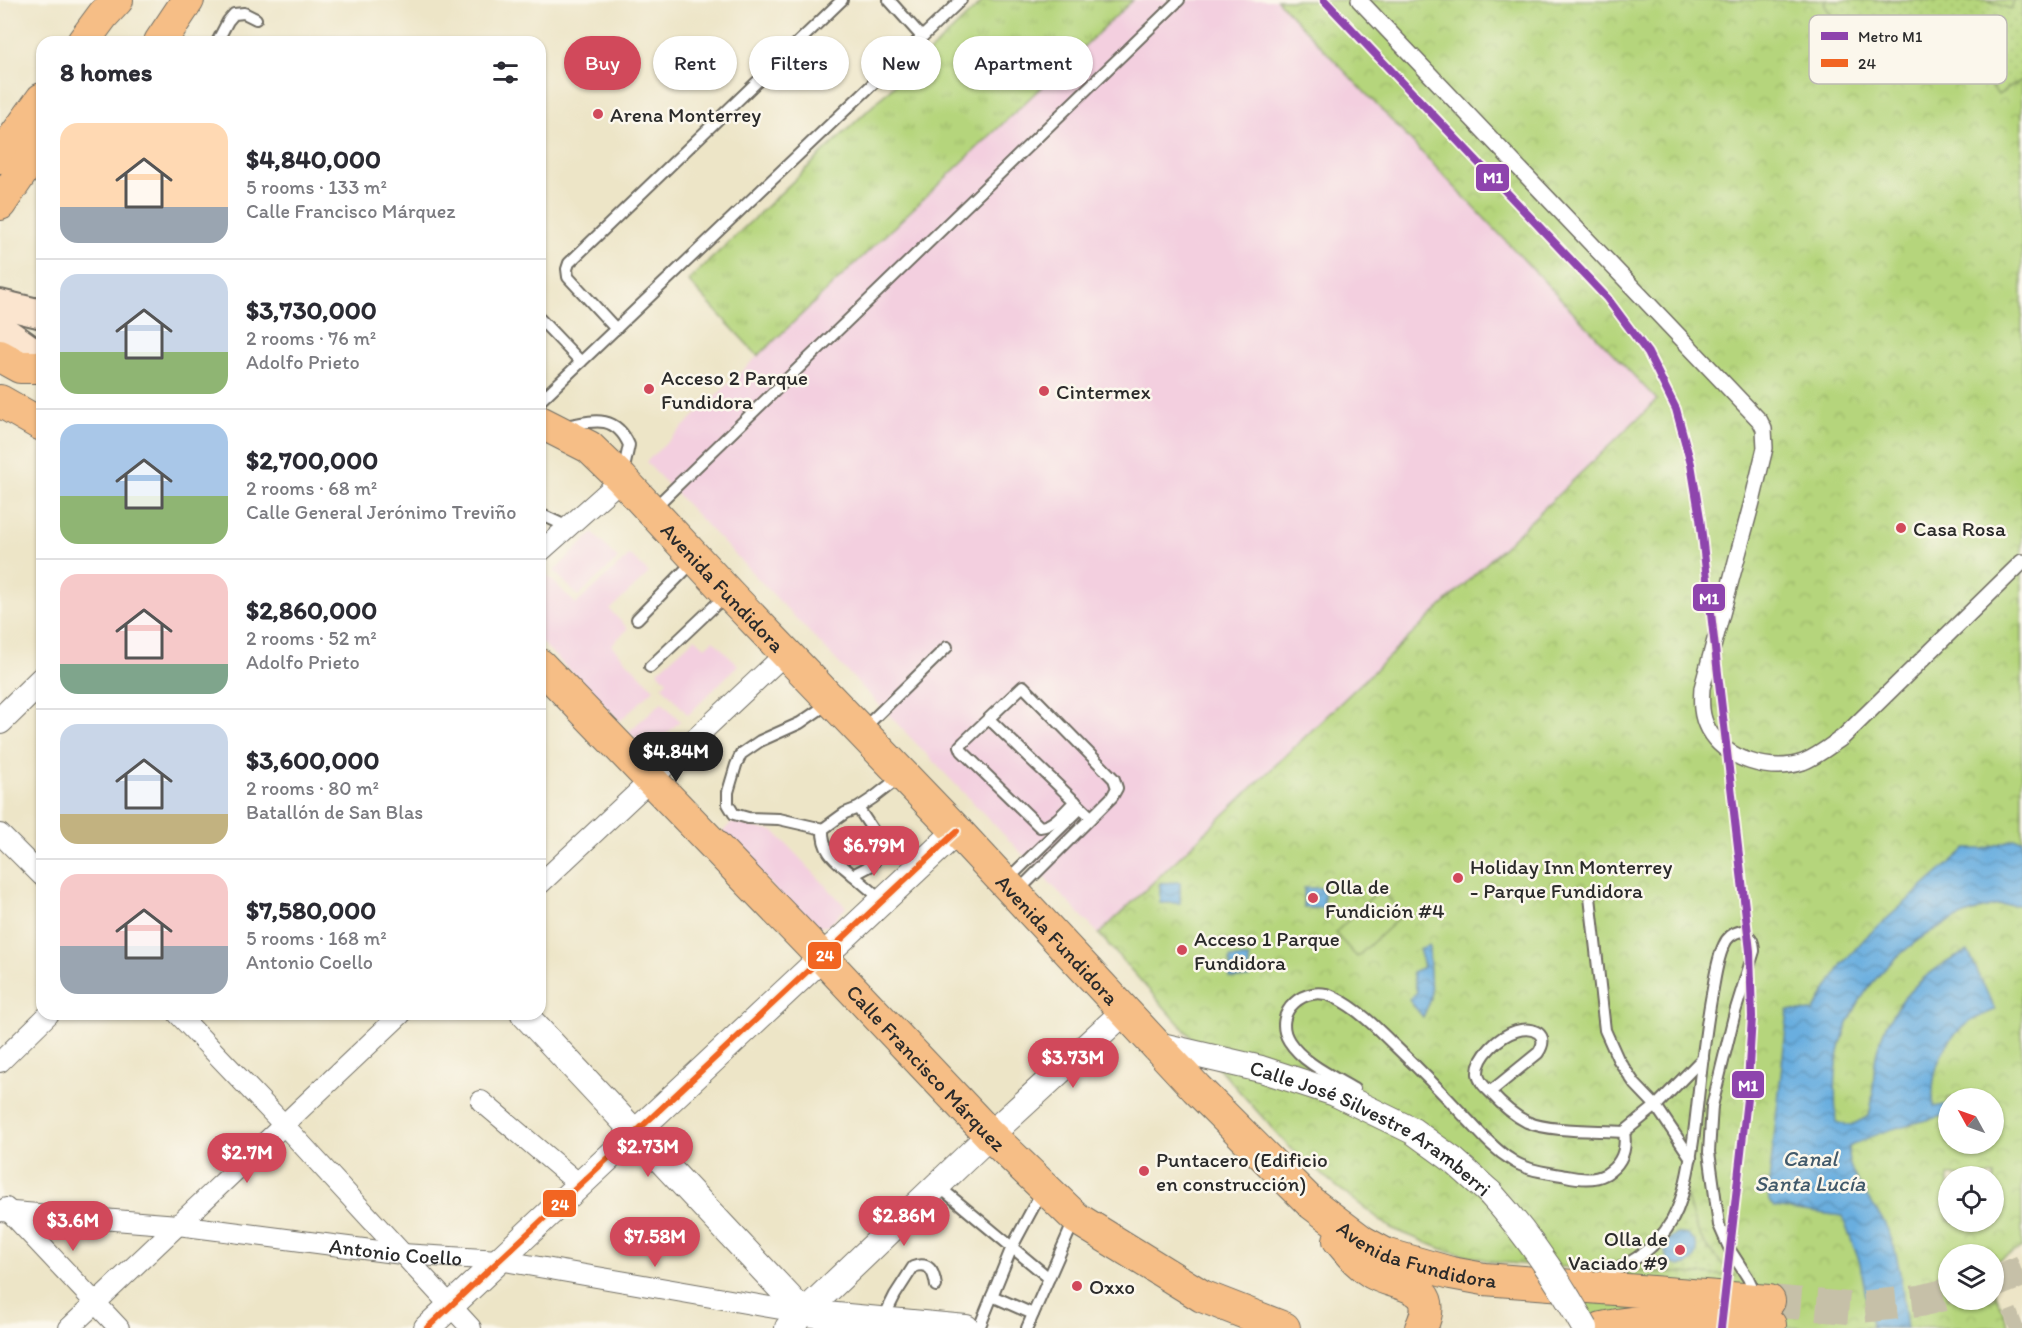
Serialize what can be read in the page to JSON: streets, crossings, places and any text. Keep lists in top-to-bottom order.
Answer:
{
  "streets": {
    "main road": ["Avenida Fundidora", "Calle Francisco Márquez"],
    "street": ["Calle José Silvestre Aramberri", "Antonio Coello"]
  },
  "crossings": [
    ["Avenida Fundidora", "Calle José Silvestre Aramberri"]
  ],
  "water": ["Canal Santa Lucía"],
  "places": [
    "Arena Monterrey",
    "Acceso 2 Parque Fundidora",
    "Cintermex",
    "Casa Rosa",
    "Holiday Inn Monterrey - Parque Fundidora",
    "Olla de Fundición #4",
    "Acceso 1 Parque Fundidora",
    "Puntacero (Edificio en construcción)",
    "Olla de Vaciado #9",
    "Oxxo"
  ],
  "lines": ["metro line M1", "transit line 24"],
  "legend": ["Metro M1", "24"],
  "north": "top left",
  "page": {
    "chip": [
      "Buy",
      "Rent",
      "Filters",
      "New",
      "Apartment"
    ],
    "heading": "8 homes",
    "list": [
      {
        "name": "$4,840,000",
        "note": "5 rooms · 133 m² · Calle Francisco Márquez"
      },
      {
        "name": "$3,730,000",
        "note": "2 rooms · 76 m² · Adolfo Prieto"
      },
      {
        "name": "$2,700,000",
        "note": "2 rooms · 68 m² · Calle General Jerónimo Treviño"
      },
      {
        "name": "$2,860,000",
        "note": "2 rooms · 52 m² · Adolfo Prieto"
      },
      {
        "name": "$3,600,000",
        "note": "2 rooms · 80 m² · Batallón de San Blas"
      },
      {
        "name": "$7,580,000",
        "note": "5 rooms · 168 m² · Antonio Coello"
      }
    ],
    "price": [
      "$4.84M",
      "$6.79M",
      "$3.73M",
      "$2.73M",
      "$2.7M",
      "$2.86M",
      "$3.6M",
      "$7.58M"
    ]
  }
}
